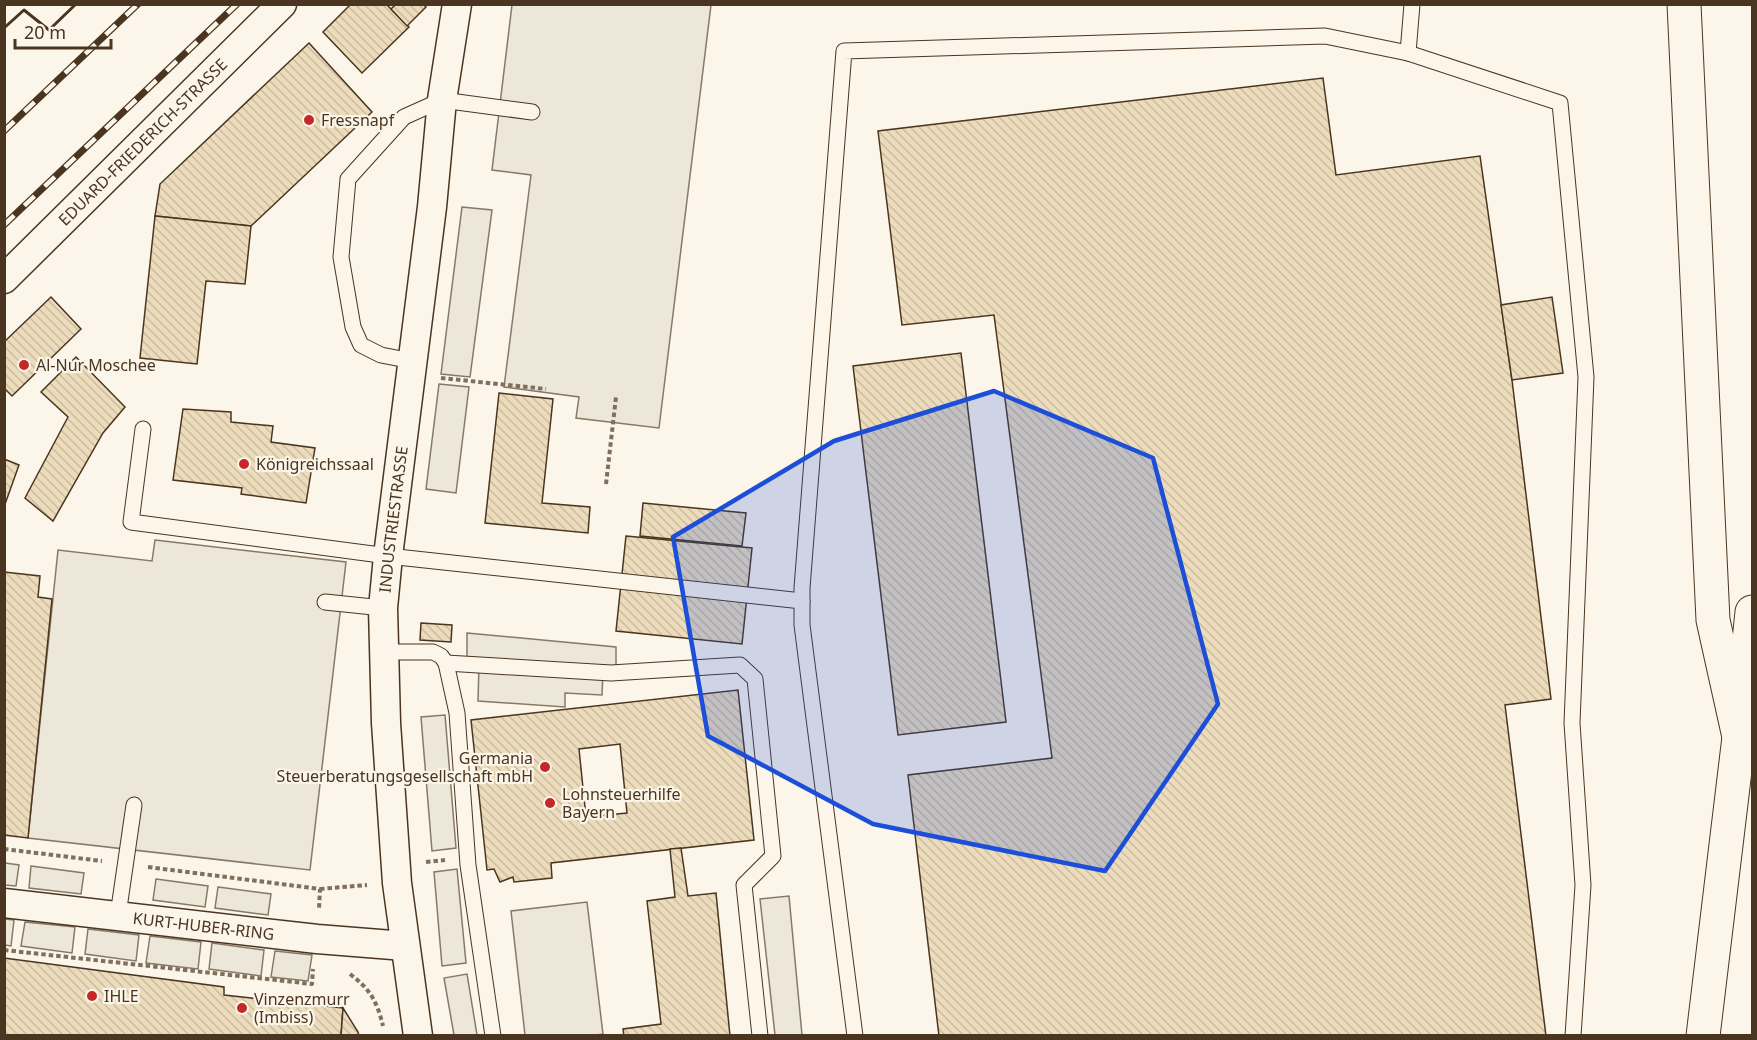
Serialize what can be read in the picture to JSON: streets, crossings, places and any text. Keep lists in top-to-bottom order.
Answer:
{
  "streets": {
    "street": ["EDUARD-FRIEDERICH-STRASSE", "INDUSTRIESTRASSE", "KURT-HUBER-RING"]
  },
  "crossings": [
    ["INDUSTRIESTRASSE", "KURT-HUBER-RING"]
  ],
  "places": [
    "Fressnapf",
    "Al-Nur Moschee",
    "Königreichssaal",
    "Germania Steuerberatungsgesellschaft mbH",
    "Lohnsteuerhilfe Bayern",
    "IHLE",
    "Vinzenzmurr (Imbiss)"
  ],
  "scale_bar": "20 m"
}
